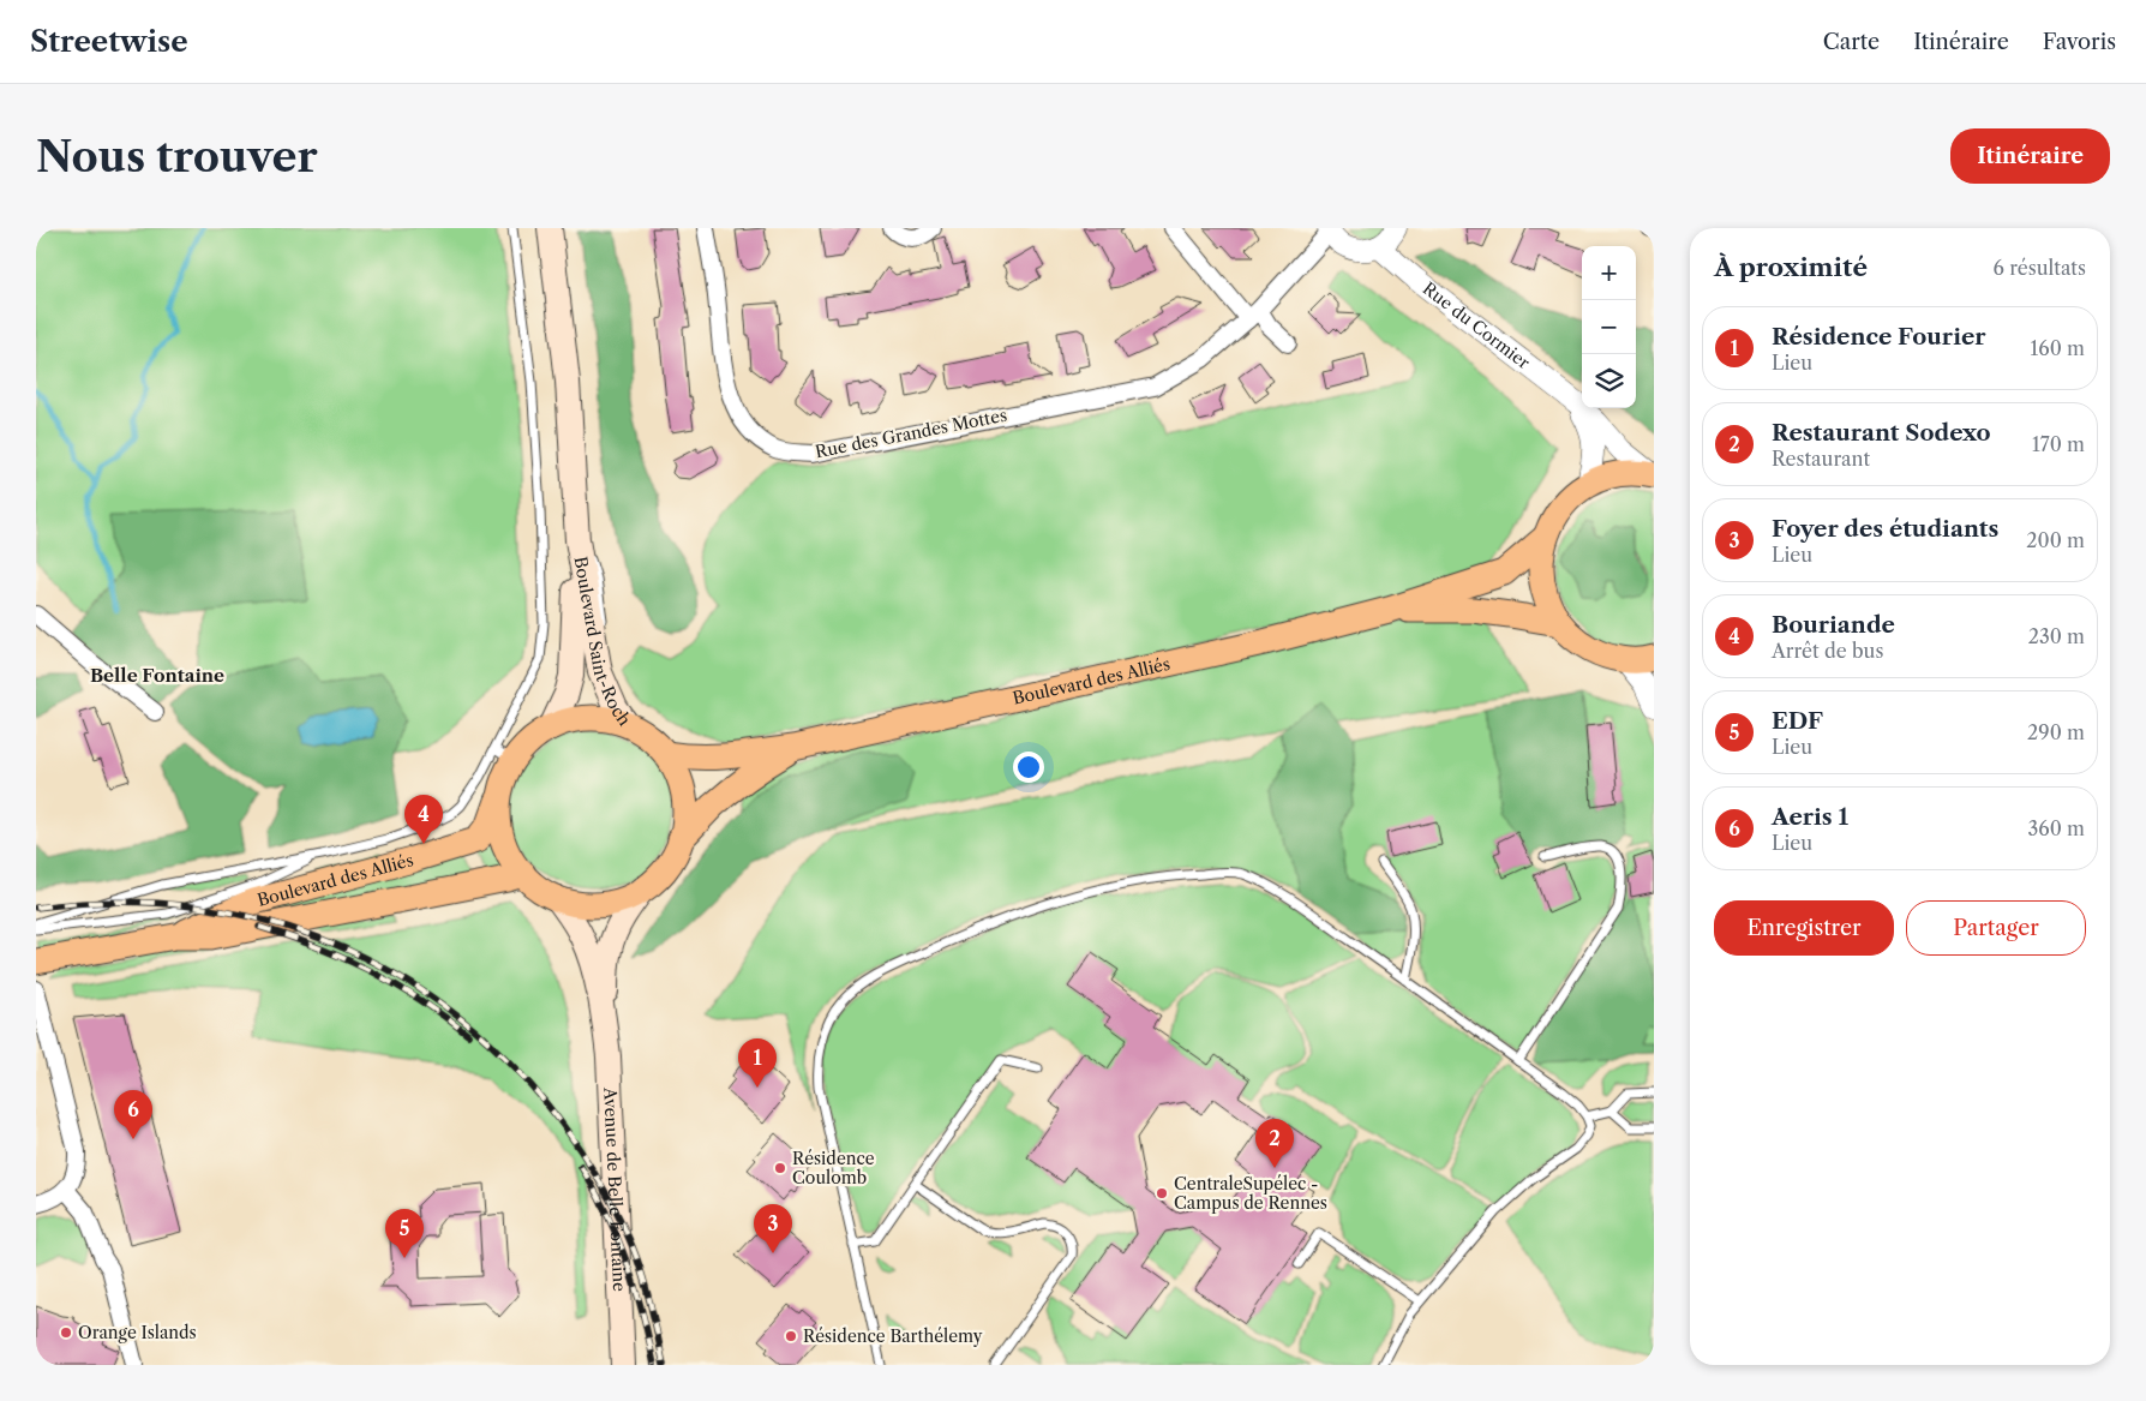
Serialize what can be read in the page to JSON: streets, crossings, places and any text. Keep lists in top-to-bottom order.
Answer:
{
  "streets": {
    "main road": ["Boulevard Saint-Roch", "Boulevard des Alliés", "Avenue de Belle Fontaine"],
    "street": ["Rue du Cormier", "Rue des Grandes Mottes"]
  },
  "crossings": [
    ["Boulevard Saint-Roch", "Boulevard des Alliés"],
    ["Boulevard Saint-Roch", "Avenue de Belle Fontaine"],
    ["Boulevard des Alliés", "Avenue de Belle Fontaine"]
  ],
  "districts": ["Belle Fontaine"],
  "places": [
    "Résidence Coulomb",
    "CentraleSupélec - Campus de Rennes",
    "Orange Islands",
    "Résidence Barthélemy"
  ],
  "page": {
    "header": "Streetwise",
    "nav": ["Carte", "Itinéraire", "Favoris"],
    "buttons": [
      "Itinéraire",
      ["Enregistrer", "Partager"]
    ],
    "title": "Nous trouver",
    "heading": ["À proximité", "6 résultats"],
    "map_buttons": ["+", "−"],
    "list": [
      {
        "mark": "1",
        "name": "Résidence Fourier",
        "note": "Lieu",
        "value": "160 m"
      },
      {
        "mark": "2",
        "name": "Restaurant Sodexo",
        "note": "Restaurant",
        "value": "170 m"
      },
      {
        "mark": "3",
        "name": "Foyer des étudiants",
        "note": "Lieu",
        "value": "200 m"
      },
      {
        "mark": "4",
        "name": "Bouriande",
        "note": "Arrêt de bus",
        "value": "230 m"
      },
      {
        "mark": "5",
        "name": "EDF",
        "note": "Lieu",
        "value": "290 m"
      },
      {
        "mark": "6",
        "name": "Aeris 1",
        "note": "Lieu",
        "value": "360 m"
      }
    ],
    "pins": [
      "4",
      "1",
      "6",
      "2",
      "3",
      "5"
    ]
  }
}
